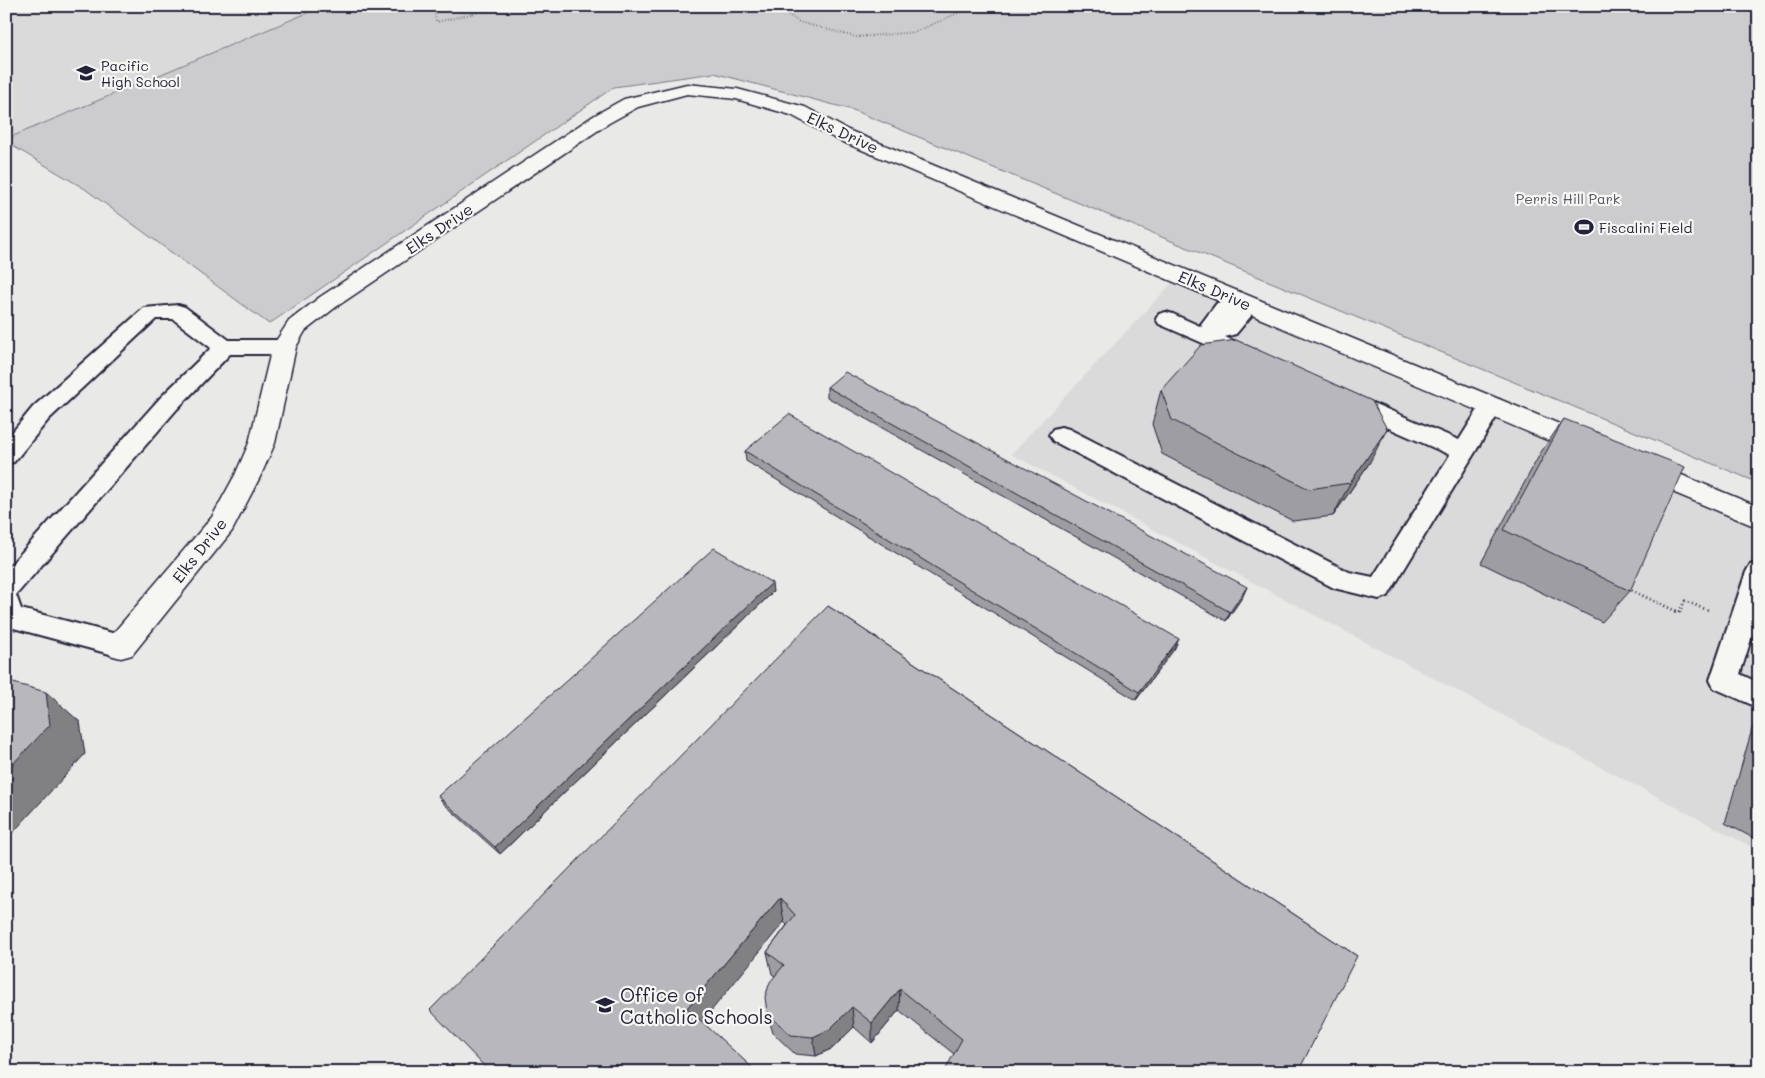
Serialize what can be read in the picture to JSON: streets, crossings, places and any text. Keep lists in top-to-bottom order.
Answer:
{
  "streets": {
    "street": ["Elks Drive"]
  },
  "parks": ["Perris Hill Park"],
  "places": {
    "school or university": ["Pacific High School", "Office of Catholic Schools"],
    "sports": ["Fiscalini Field"]
  }
}
